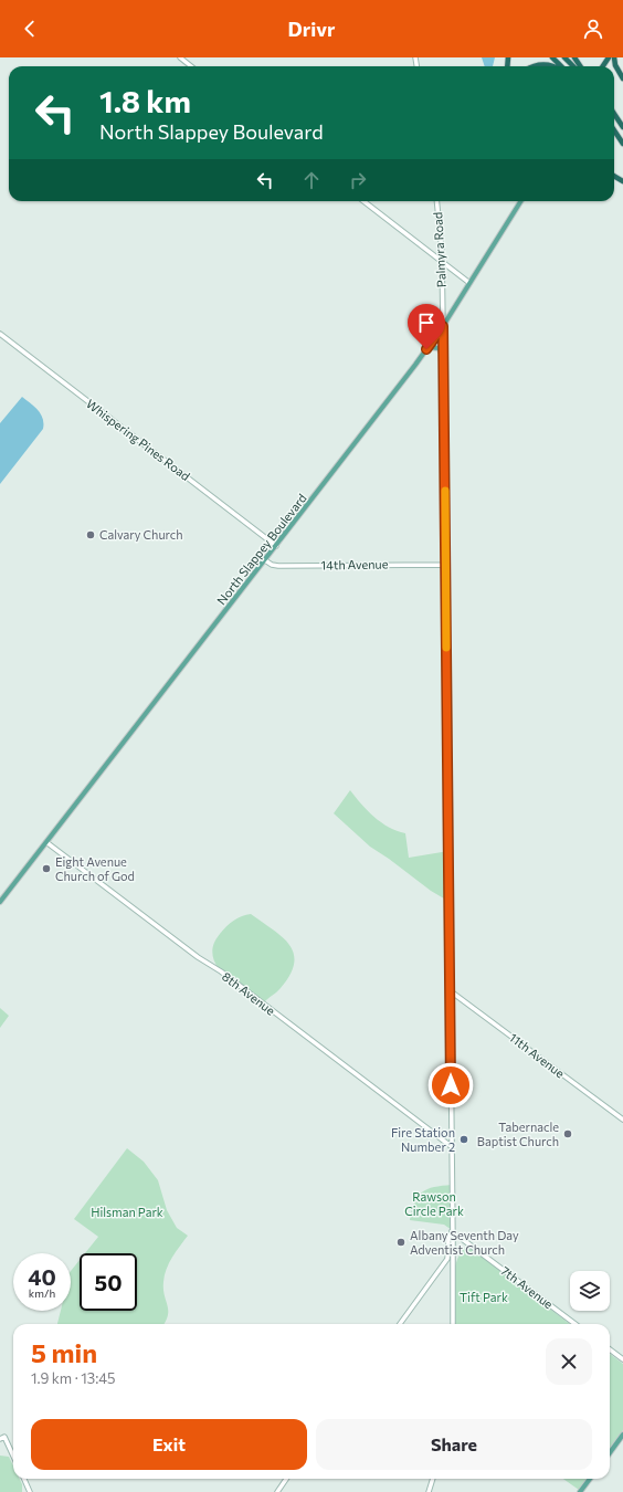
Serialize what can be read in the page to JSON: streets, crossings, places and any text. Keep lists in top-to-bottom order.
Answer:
{
  "streets": {
    "main road": ["North Slappey Boulevard"],
    "street": [
      "Palmyra Road",
      "Whispering Pines Road",
      "14th Avenue",
      "8th Avenue",
      "11th Avenue",
      "7th Avenue"
    ]
  },
  "crossings": [
    ["Palmyra Road", "North Slappey Boulevard"],
    ["Palmyra Road", "14th Avenue"],
    ["Palmyra Road", "8th Avenue"],
    ["Palmyra Road", "11th Avenue"],
    ["Palmyra Road", "7th Avenue"],
    ["Whispering Pines Road", "North Slappey Boulevard"],
    ["North Slappey Boulevard", "14th Avenue"],
    ["North Slappey Boulevard", "8th Avenue"]
  ],
  "parks": ["Rawson Circle Park", "Hilsman Park", "Tift Park"],
  "places": [
    "Calvary Church",
    "Eight Avenue Church of God",
    "Tabernacle Baptist Church",
    "Fire Station Number 2",
    "Albany Seventh Day Adventist Church"
  ],
  "page": {
    "header": "Drivr",
    "turn": ["1.8 km", "North Slappey Boulevard"],
    "speed": "40 km/h",
    "limit": "50",
    "heading": ["5 min", "1.9 km · 13:45"],
    "buttons": ["Exit", "Share"]
  }
}
